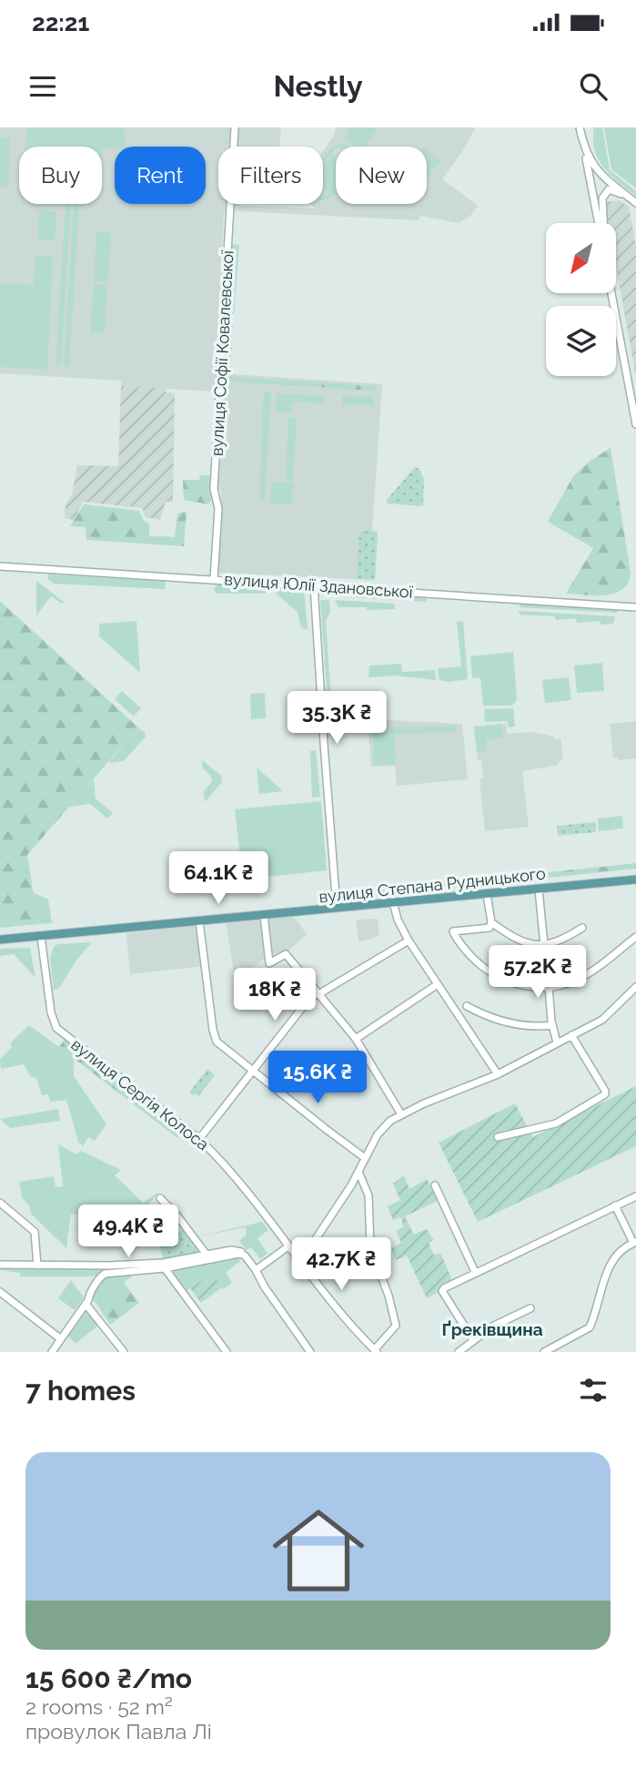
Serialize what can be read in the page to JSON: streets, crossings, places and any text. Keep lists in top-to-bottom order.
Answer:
{
  "streets": {
    "main road": ["вулиця Степана Рудницького"],
    "street": ["вулиця Софії Ковалевської", "вулиця Юлії Здановської", "вулиця Сергія Колоса"]
  },
  "crossings": [
    ["вулиця Софії Ковалевської", "вулиця Юлії Здановської"],
    ["вулиця Степана Рудницького", "вулиця Сергія Колоса"]
  ],
  "districts": ["Ґреківщина"],
  "north": "bottom left",
  "page": {
    "status": "22:21",
    "header": "Nestly",
    "chip": [
      "Buy",
      "Rent",
      "Filters",
      "New"
    ],
    "price": [
      "35.3K ₴",
      "64.1K ₴",
      "57.2K ₴",
      "18K ₴",
      "15.6K ₴",
      "49.4K ₴",
      "42.7K ₴"
    ],
    "heading": "7 homes",
    "list": [
      {
        "name": "15 600 ₴/mo",
        "note": "2 rooms · 52 m² · провулок Павла Лі"
      }
    ]
  }
}
